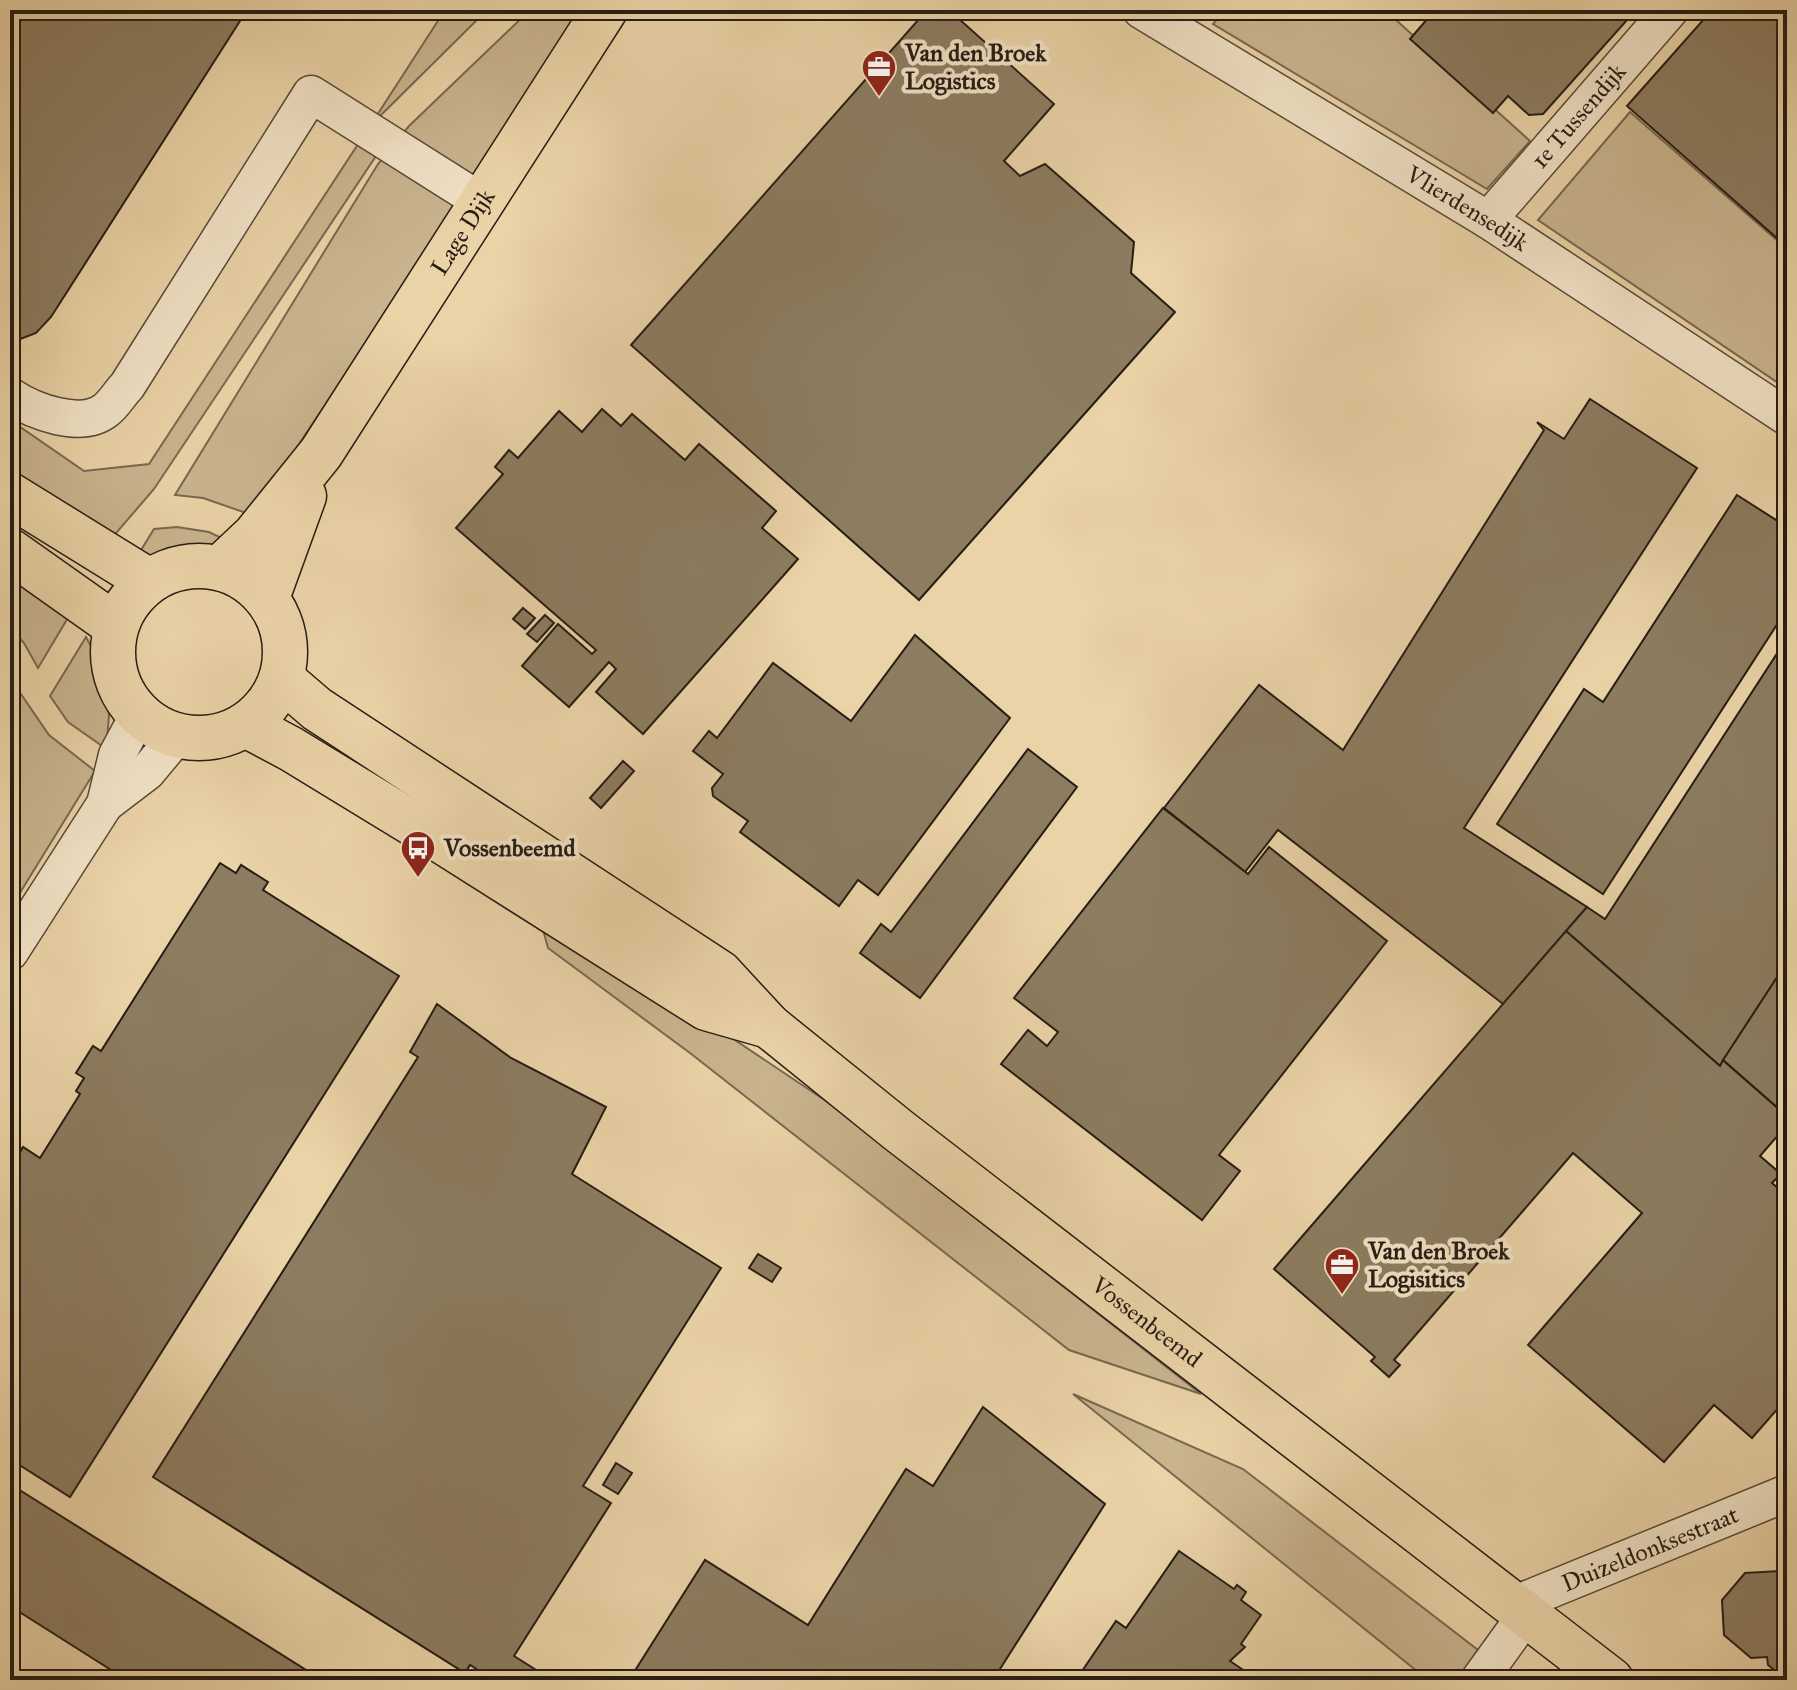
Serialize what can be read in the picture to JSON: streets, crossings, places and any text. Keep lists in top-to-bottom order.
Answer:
{
  "streets": {
    "main road": ["Lage Dijk", "Vossenbeemd"],
    "street": ["1e Tussendijk", "Vlierdensedijk", "Duizeldonksestraat"]
  },
  "crossings": [
    ["1e Tussendijk", "Vlierdensedijk"],
    ["Lage Dijk", "Vossenbeemd"],
    ["Vossenbeemd", "Duizeldonksestraat"]
  ],
  "places": {
    "office": ["Van den Broek Logistics", "Van den Broek Logisitics"],
    "bus stop": ["Vossenbeemd"]
  }
}
